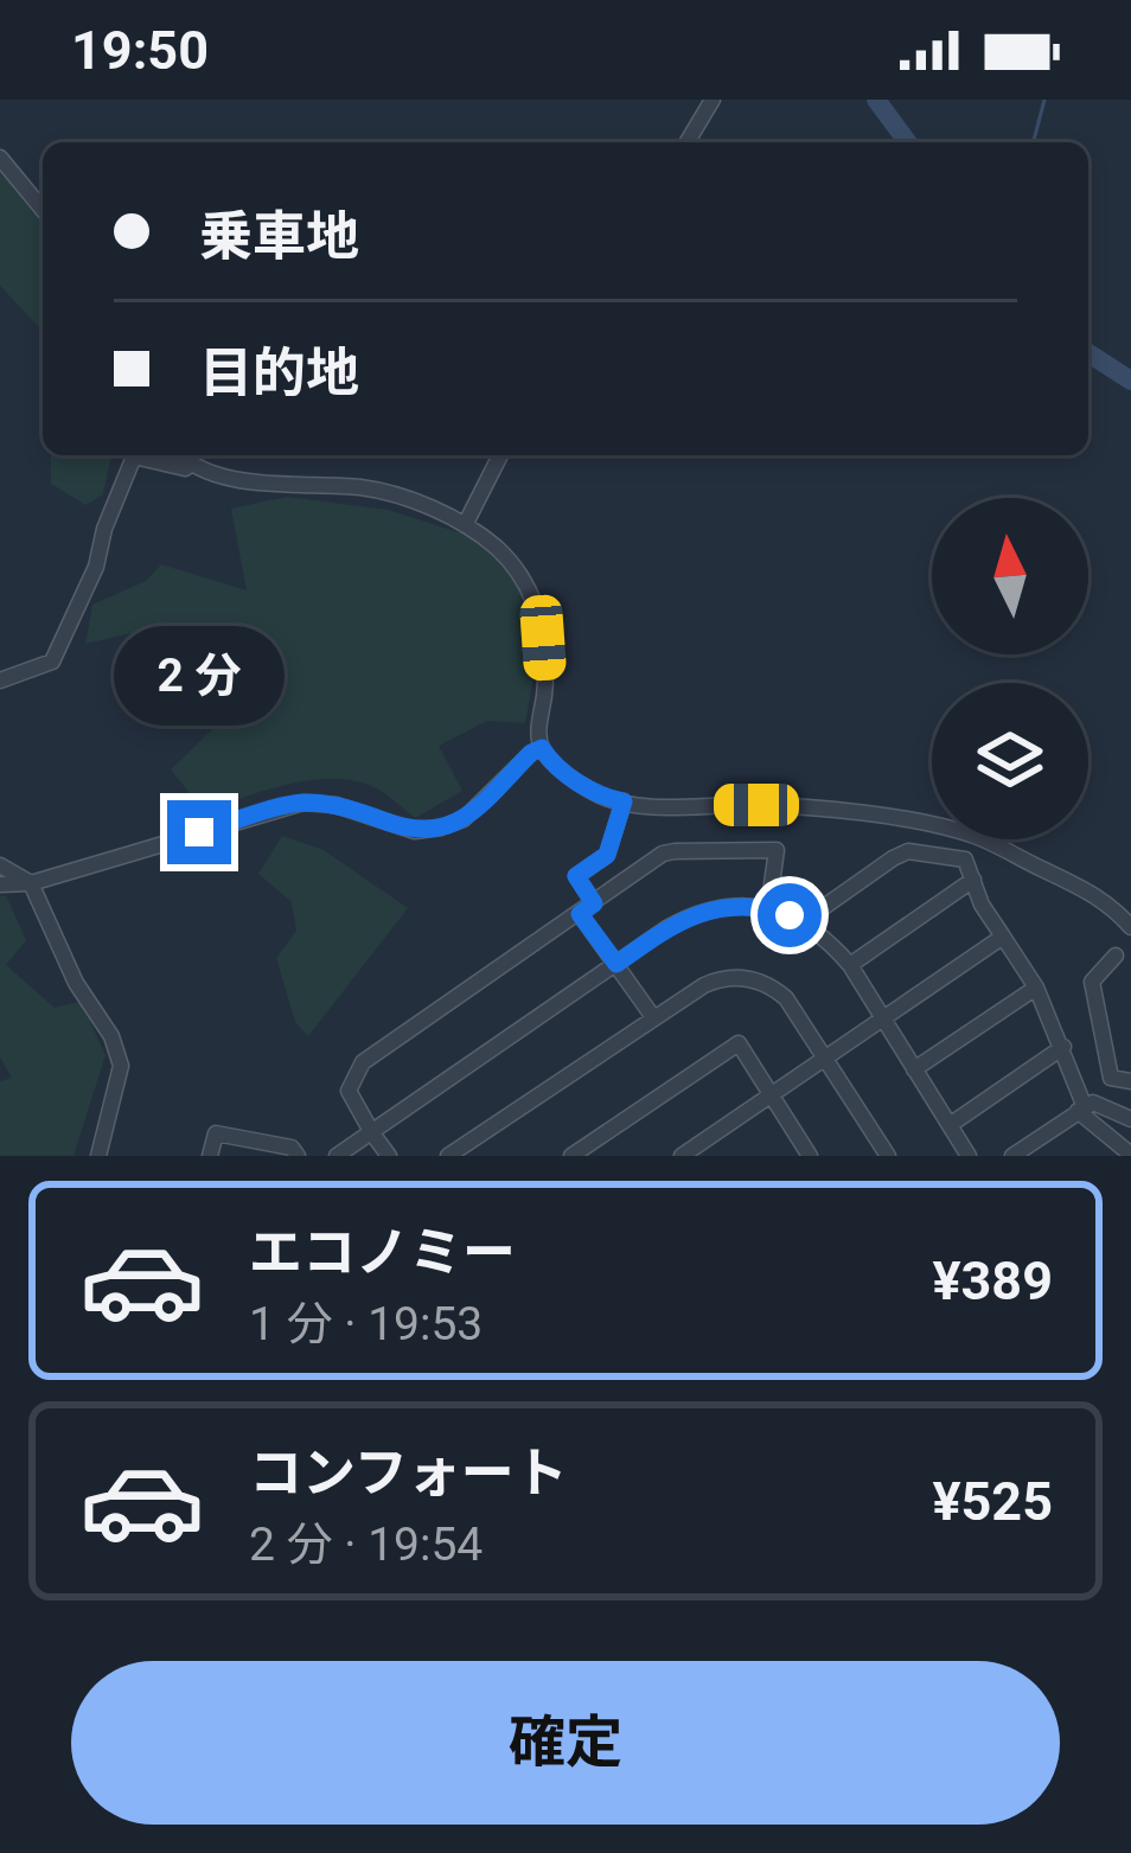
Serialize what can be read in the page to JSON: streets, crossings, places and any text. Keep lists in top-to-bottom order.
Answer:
{
  "north": "top",
  "page": {
    "status": "19:50",
    "banner": ["乗車地", "目的地"],
    "bubble": "2 分",
    "list": [
      {
        "name": "エコノミー",
        "note": "1 分 · 19:53",
        "value": "¥389"
      },
      {
        "name": "コンフォート",
        "note": "2 分 · 19:54",
        "value": "¥525"
      }
    ],
    "buttons": "確定"
  }
}
